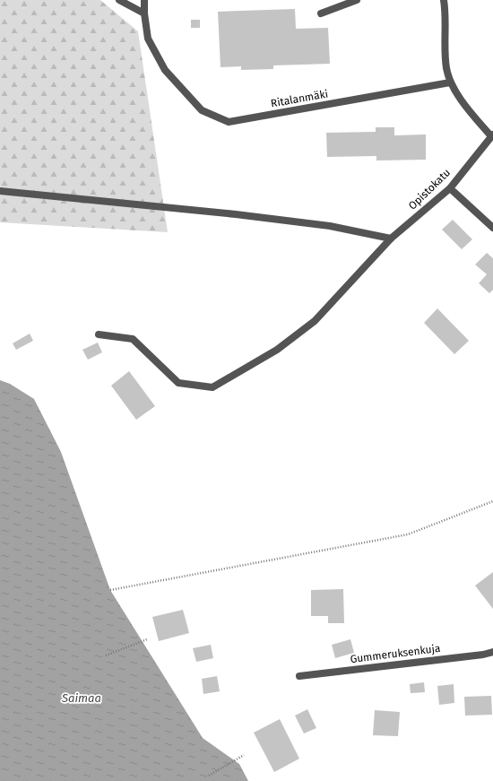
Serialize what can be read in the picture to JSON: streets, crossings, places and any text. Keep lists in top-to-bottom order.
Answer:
{
  "streets": {
    "street": ["Ritalanmäki", "Opistokatu", "Gummeruksenkuja"]
  },
  "water": ["Saimaa"]
}
